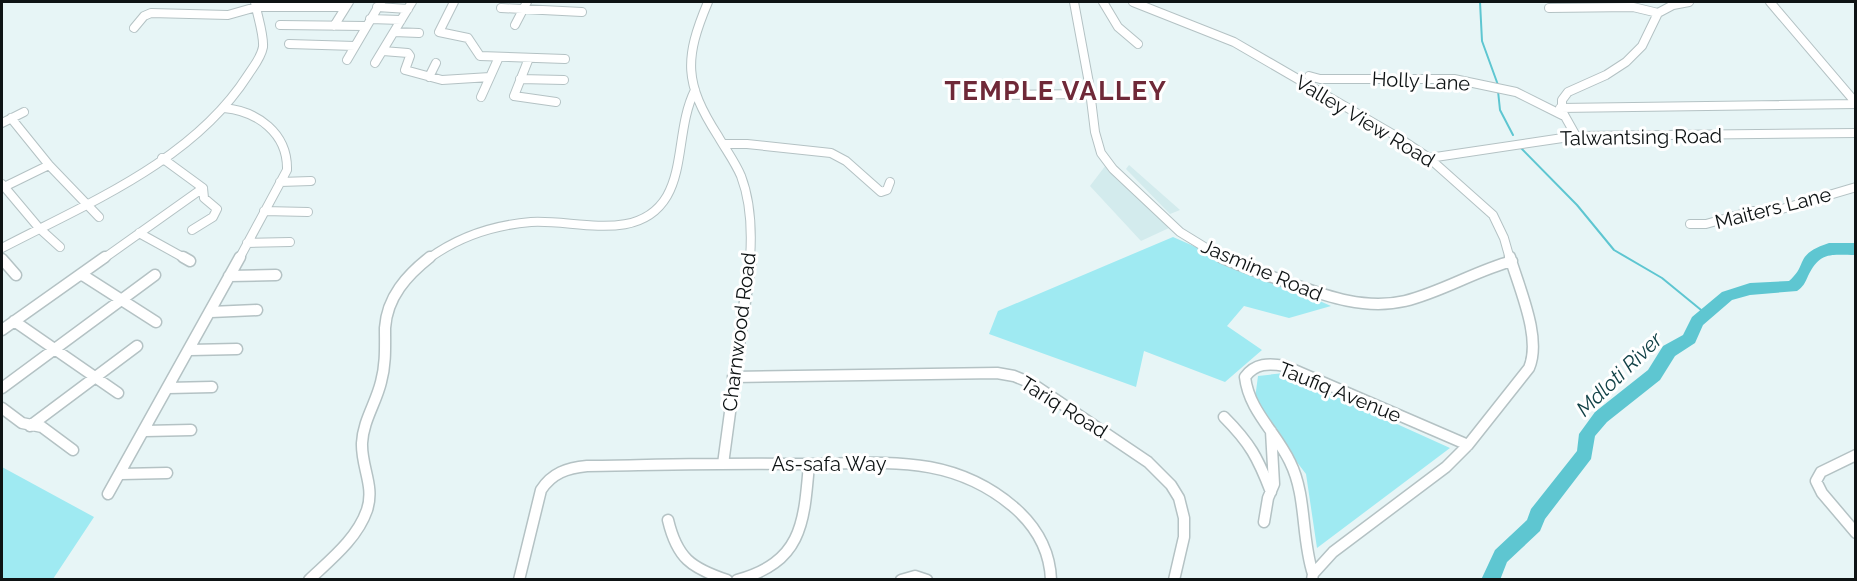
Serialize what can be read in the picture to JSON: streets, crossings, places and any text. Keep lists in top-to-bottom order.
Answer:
{
  "streets": {
    "street": [
      "Holly Lane",
      "Valley View Road",
      "Talwantsing Road",
      "Maiters Lane",
      "Jasmine Road",
      "Charnwood Road",
      "Taufiq Avenue",
      "Tariq Road",
      "As-safa Way"
    ]
  },
  "crossings": [
    ["Valley View Road", "Talwantsing Road"],
    ["Valley View Road", "Jasmine Road"],
    ["Valley View Road", "Taufiq Avenue"],
    ["Charnwood Road", "Tariq Road"],
    ["Charnwood Road", "As-safa Way"]
  ],
  "districts": ["TEMPLE VALLEY"],
  "water": ["Mdloti River"]
}
